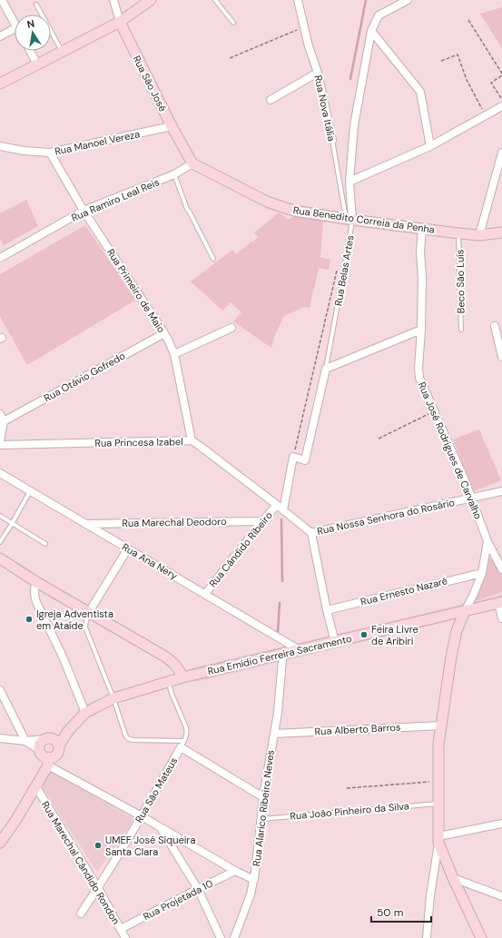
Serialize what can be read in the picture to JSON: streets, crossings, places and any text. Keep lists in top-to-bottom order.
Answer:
{
  "streets": {
    "street": [
      "Rua São José",
      "Rua Nova Itália",
      "Rua Manoel Vereza",
      "Rua Ramiro Leal Reis",
      "Rua Benedito Correia da Penha",
      "Rua Belas Artes",
      "Rua Primeiro de Maio",
      "Rua Otávio Gofredo",
      "Rua Princesa Izabel",
      "Rua José Rodrigues de Carvalho",
      "Rua Nossa Senhora do Rosário",
      "Rua Marechal Deodoro",
      "Rua Cândido Ribeiro",
      "Rua Ana Nery",
      "Rua Ernesto Nazaré",
      "Rua Emídio Ferreira Sacramento",
      "Rua Alberto Barros",
      "Rua São Mateus",
      "Rua Alarico Ribeiro Neves",
      "Rua Marechal Cândido Rondon",
      "Rua Projetada 10"
    ],
    "lane": ["Beco São Luís", "Rua João Pinheiro da Silva"]
  },
  "crossings": [
    ["Rua São José", "Rua Manoel Vereza"],
    ["Rua São José", "Rua Ramiro Leal Reis"],
    ["Rua São José", "Rua Benedito Correia da Penha"],
    ["Rua Nova Itália", "Rua Benedito Correia da Penha"],
    ["Rua Nova Itália", "Rua Belas Artes"],
    ["Rua Manoel Vereza", "Rua Primeiro de Maio"],
    ["Rua Ramiro Leal Reis", "Rua Benedito Correia da Penha"],
    ["Rua Ramiro Leal Reis", "Rua Primeiro de Maio"],
    ["Rua Benedito Correia da Penha", "Rua Belas Artes"],
    ["Rua Benedito Correia da Penha", "Beco São Luís"],
    ["Rua Benedito Correia da Penha", "Rua José Rodrigues de Carvalho"],
    ["Rua Primeiro de Maio", "Rua Otávio Gofredo"],
    ["Rua Primeiro de Maio", "Rua Princesa Izabel"],
    ["Rua Princesa Izabel", "Rua Nossa Senhora do Rosário"],
    ["Rua Princesa Izabel", "Rua Cândido Ribeiro"],
    ["Rua José Rodrigues de Carvalho", "Rua Nossa Senhora do Rosário"],
    ["Rua José Rodrigues de Carvalho", "Rua Ernesto Nazaré"],
    ["Rua José Rodrigues de Carvalho", "Rua Emídio Ferreira Sacramento"],
    ["Rua Marechal Deodoro", "Rua Cândido Ribeiro"],
    ["Rua Marechal Deodoro", "Rua Ana Nery"],
    ["Rua Cândido Ribeiro", "Rua Ana Nery"],
    ["Rua Ana Nery", "Rua Emídio Ferreira Sacramento"],
    ["Rua Emídio Ferreira Sacramento", "Rua Alarico Ribeiro Neves"],
    ["Rua Alberto Barros", "Rua Alarico Ribeiro Neves"],
    ["Rua São Mateus", "Rua Alarico Ribeiro Neves"],
    ["Rua São Mateus", "Rua Marechal Cândido Rondon"],
    ["Rua Alarico Ribeiro Neves", "Rua João Pinheiro da Silva"],
    ["Rua Marechal Cândido Rondon", "Rua Projetada 10"]
  ],
  "places": ["Igreja Adventista em Ataíde", "Feira Livre de Aribiri", "UMEF José Siqueira Santa Clara"],
  "scale_bar": "50 m",
  "north": "top"
}
